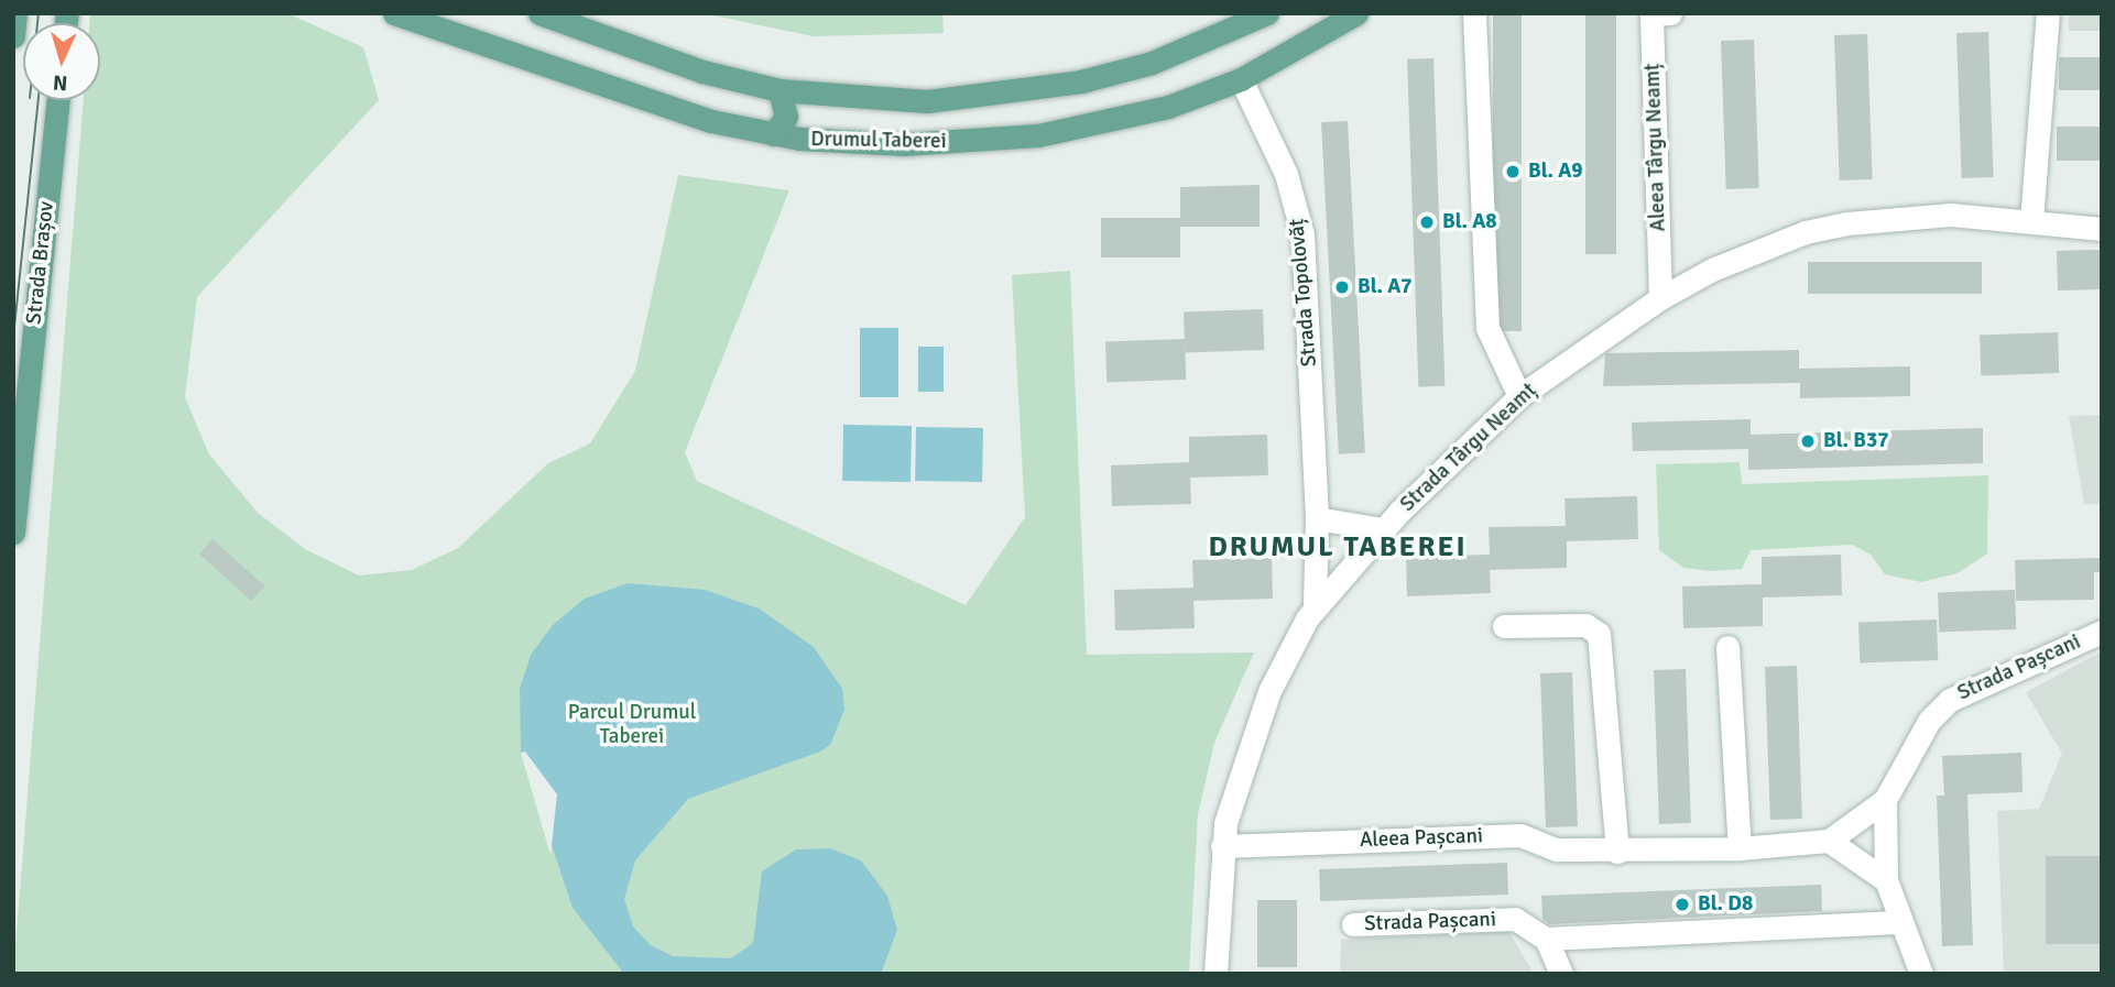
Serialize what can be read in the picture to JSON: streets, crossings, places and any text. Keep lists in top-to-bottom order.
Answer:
{
  "streets": {
    "main road": ["Drumul Taberei", "Strada Brașov"],
    "street": [
      "Aleea Târgu Neamț",
      "Strada Topolovăț",
      "Strada Târgu Neamț",
      "Strada Pașcani",
      "Aleea Pașcani"
    ]
  },
  "crossings": [
    ["Drumul Taberei", "Strada Topolovăț"],
    ["Aleea Târgu Neamț", "Strada Târgu Neamț"],
    ["Strada Topolovăț", "Strada Târgu Neamț"],
    ["Strada Târgu Neamț", "Aleea Pașcani"]
  ],
  "districts": ["DRUMUL TABEREI"],
  "parks": ["Parcul Drumul Taberei"],
  "places": [
    "Bl. A9",
    "Bl. A8",
    "Bl. A7",
    "Bl. B37",
    "Bl. D8"
  ],
  "north": "bottom"
}
